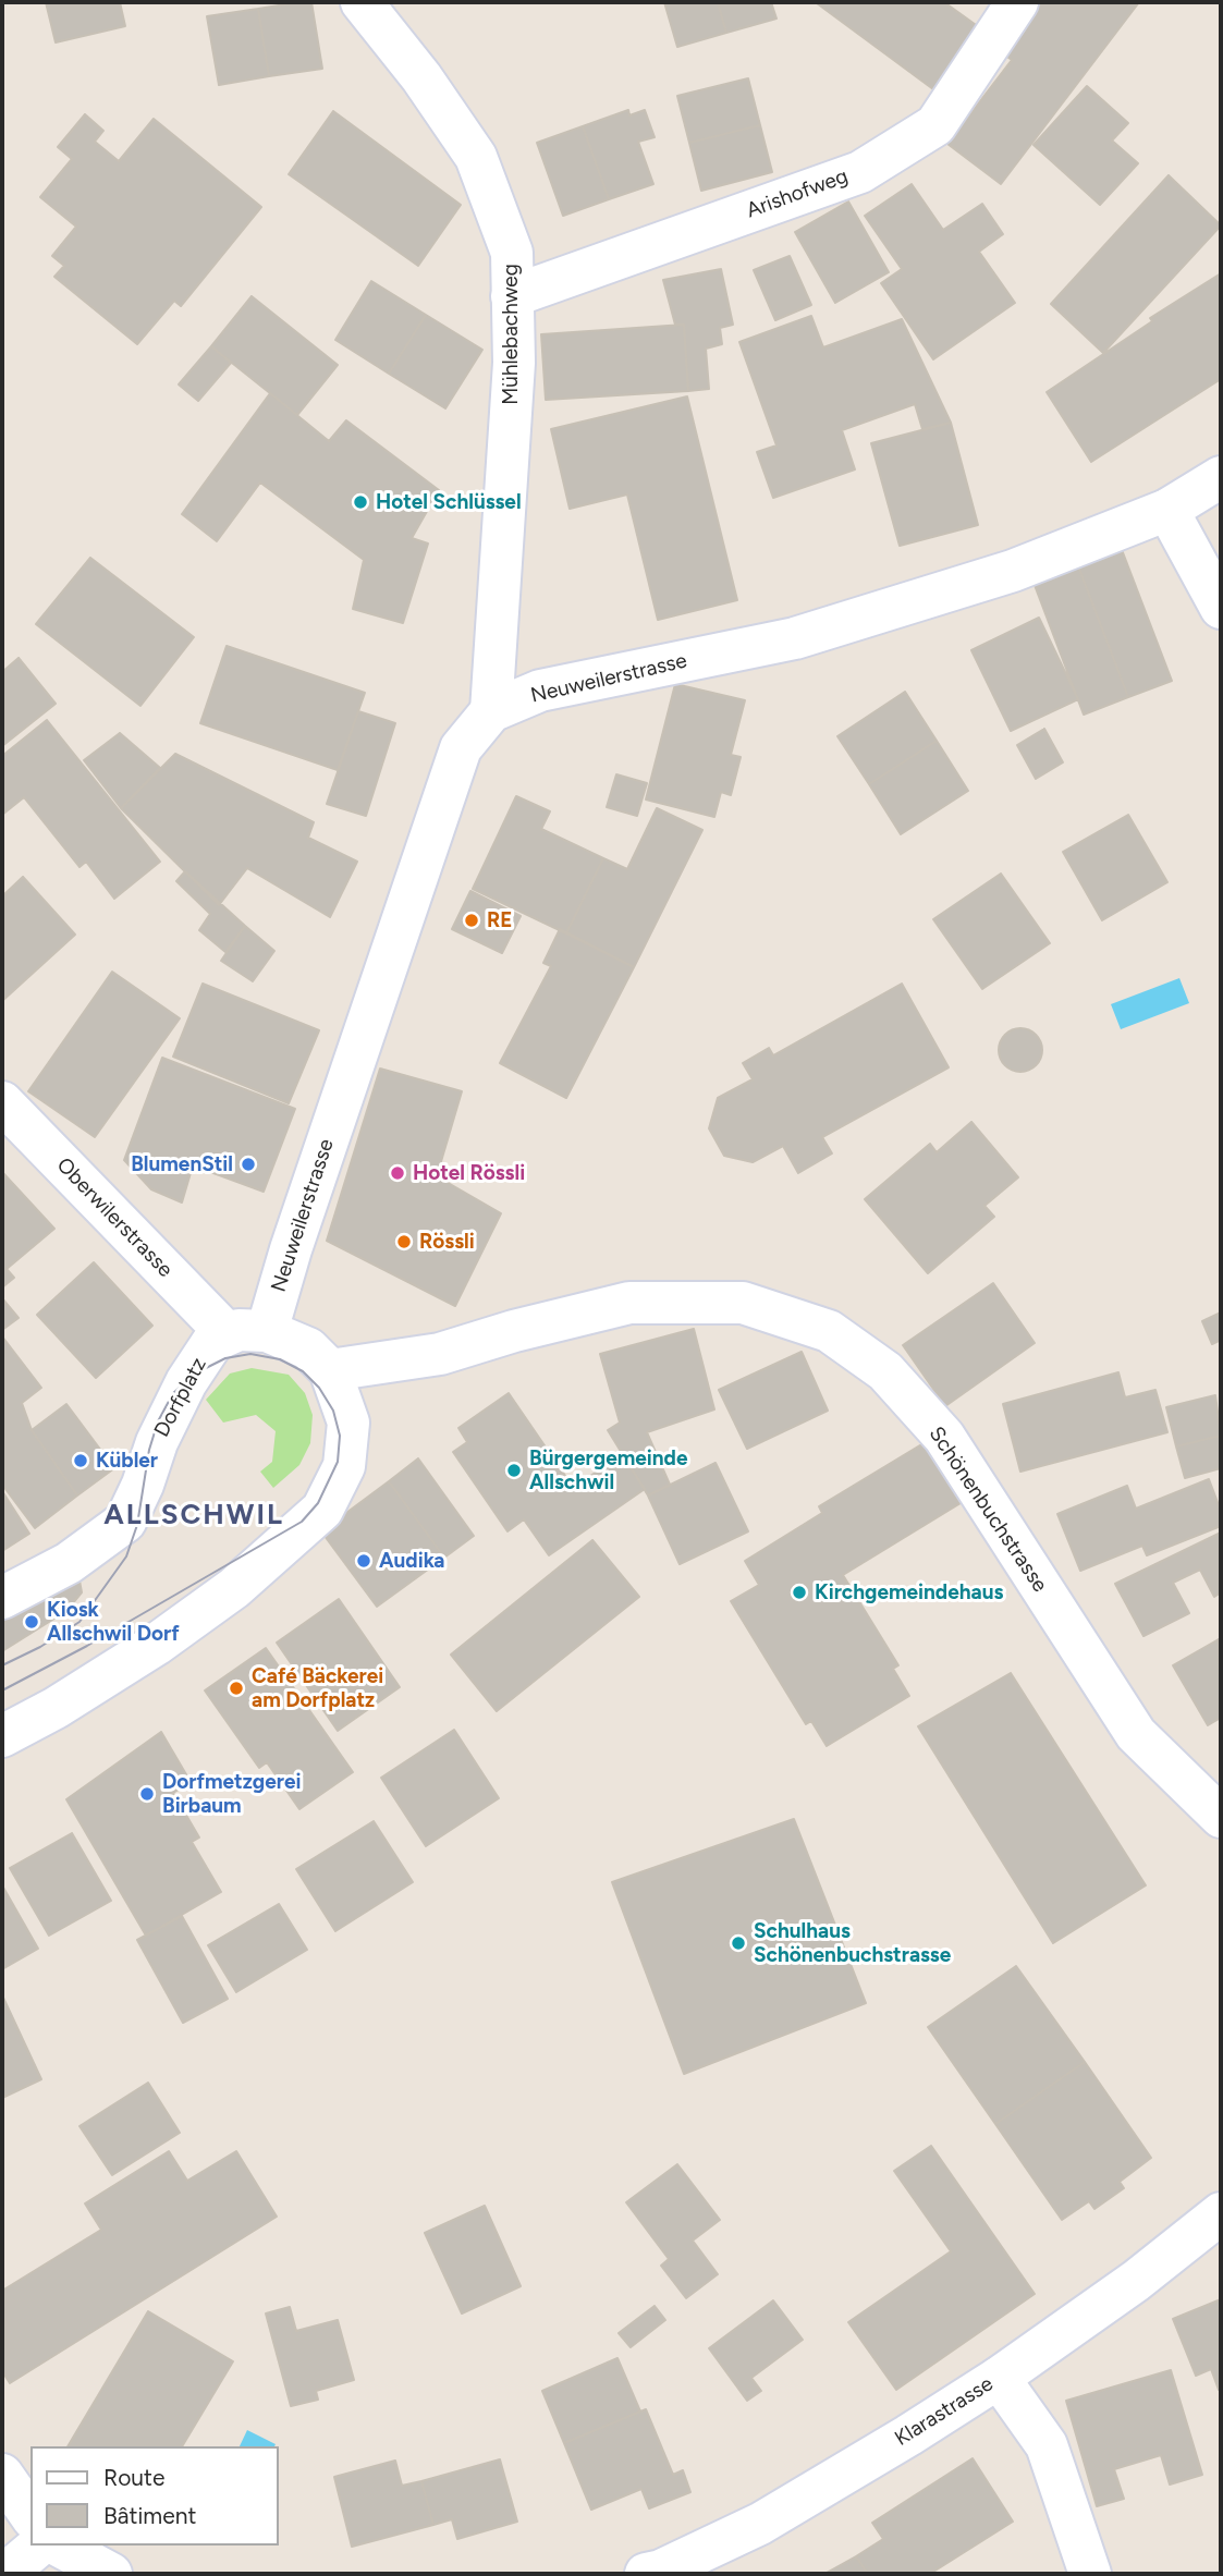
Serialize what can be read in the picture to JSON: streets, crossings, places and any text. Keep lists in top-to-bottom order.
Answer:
{
  "streets": {
    "street": [
      "Arishofweg",
      "Mühlebachweg",
      "Neuweilerstrasse",
      "Oberwilerstrasse",
      "Dorfplatz",
      "Schönenbuchstrasse",
      "Klarastrasse"
    ]
  },
  "crossings": [
    ["Arishofweg", "Mühlebachweg"],
    ["Mühlebachweg", "Neuweilerstrasse"],
    ["Oberwilerstrasse", "Dorfplatz"]
  ],
  "districts": ["ALLSCHWIL"],
  "places": [
    "Hotel Schlüssel",
    "RE",
    "BlumenStil",
    "Hotel Rössli",
    "Rössli",
    "Kübler",
    "Bürgergemeinde Allschwil",
    "Audika",
    "Kirchgemeindehaus",
    "Kiosk Allschwil Dorf",
    "Café Bäckerei am Dorfplatz",
    "Dorfmetzgerei Birbaum",
    "Schulhaus Schönenbuchstrasse"
  ],
  "legend": ["Route", "Bâtiment"]
}
